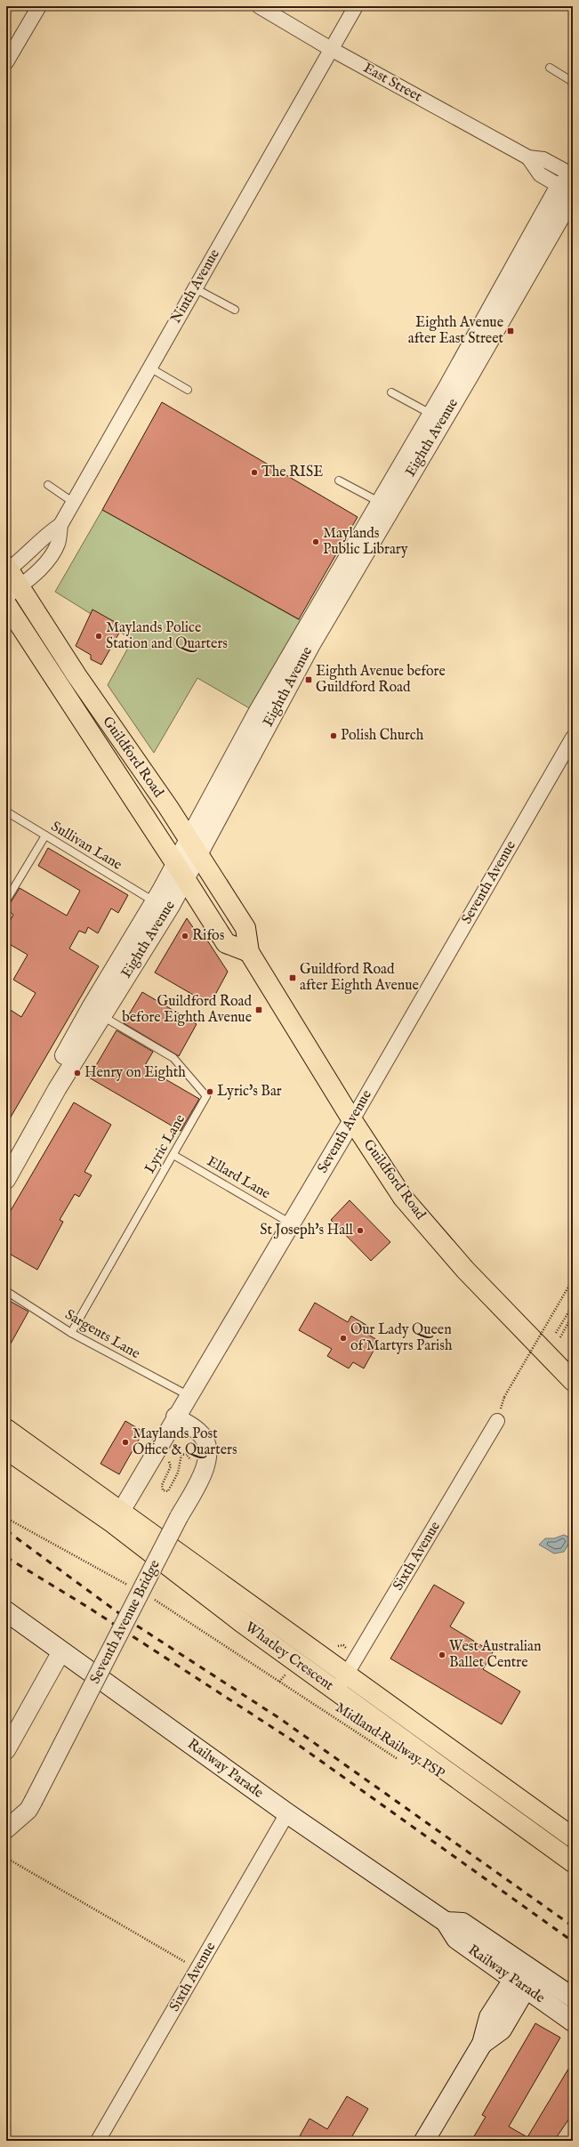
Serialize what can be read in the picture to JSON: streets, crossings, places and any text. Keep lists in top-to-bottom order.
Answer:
{
  "streets": {
    "main road": ["Guildford Road", "Whatley Crescent", "Railway Parade"],
    "street": [
      "East Street",
      "Ninth Avenue",
      "Eighth Avenue",
      "Seventh Avenue",
      "Sixth Avenue",
      "Seventh Avenue Bridge"
    ],
    "lane": [
      "Sullivan Lane",
      "Lyric Lane",
      "Ellard Lane",
      "Sargents Lane"
    ],
    "path": ["Midland Railway PSP"]
  },
  "crossings": [
    ["East Street", "Ninth Avenue"],
    ["East Street", "Eighth Avenue"],
    ["Ninth Avenue", "Guildford Road"],
    ["Eighth Avenue", "Guildford Road"],
    ["Eighth Avenue", "Sullivan Lane"],
    ["Eighth Avenue", "Lyric Lane"],
    ["Guildford Road", "Seventh Avenue"],
    ["Seventh Avenue", "Ellard Lane"],
    ["Seventh Avenue", "Sargents Lane"],
    ["Seventh Avenue", "Seventh Avenue Bridge"],
    ["Seventh Avenue", "Whatley Crescent"],
    ["Lyric Lane", "Ellard Lane"],
    ["Lyric Lane", "Sargents Lane"],
    ["Sixth Avenue", "Whatley Crescent"],
    ["Sixth Avenue", "Railway Parade"]
  ],
  "places": {
    "transit": [
      "Eighth Avenue after East Street",
      "Eighth Avenue before Guildford Road",
      "Guildford Road after Eighth Avenue",
      "Guildford Road before Eighth Avenue"
    ],
    "other": [
      "The RISE",
      "Maylands Public Library",
      "Maylands Police Station and Quarters",
      "Polish Church",
      "Rifos",
      "Henry on Eighth",
      "Lyric's Bar",
      "St Joseph's Hall",
      "Our Lady Queen of Martyrs Parish",
      "Maylands Post Office & Quarters",
      "West Australian Ballet Centre"
    ]
  }
}
